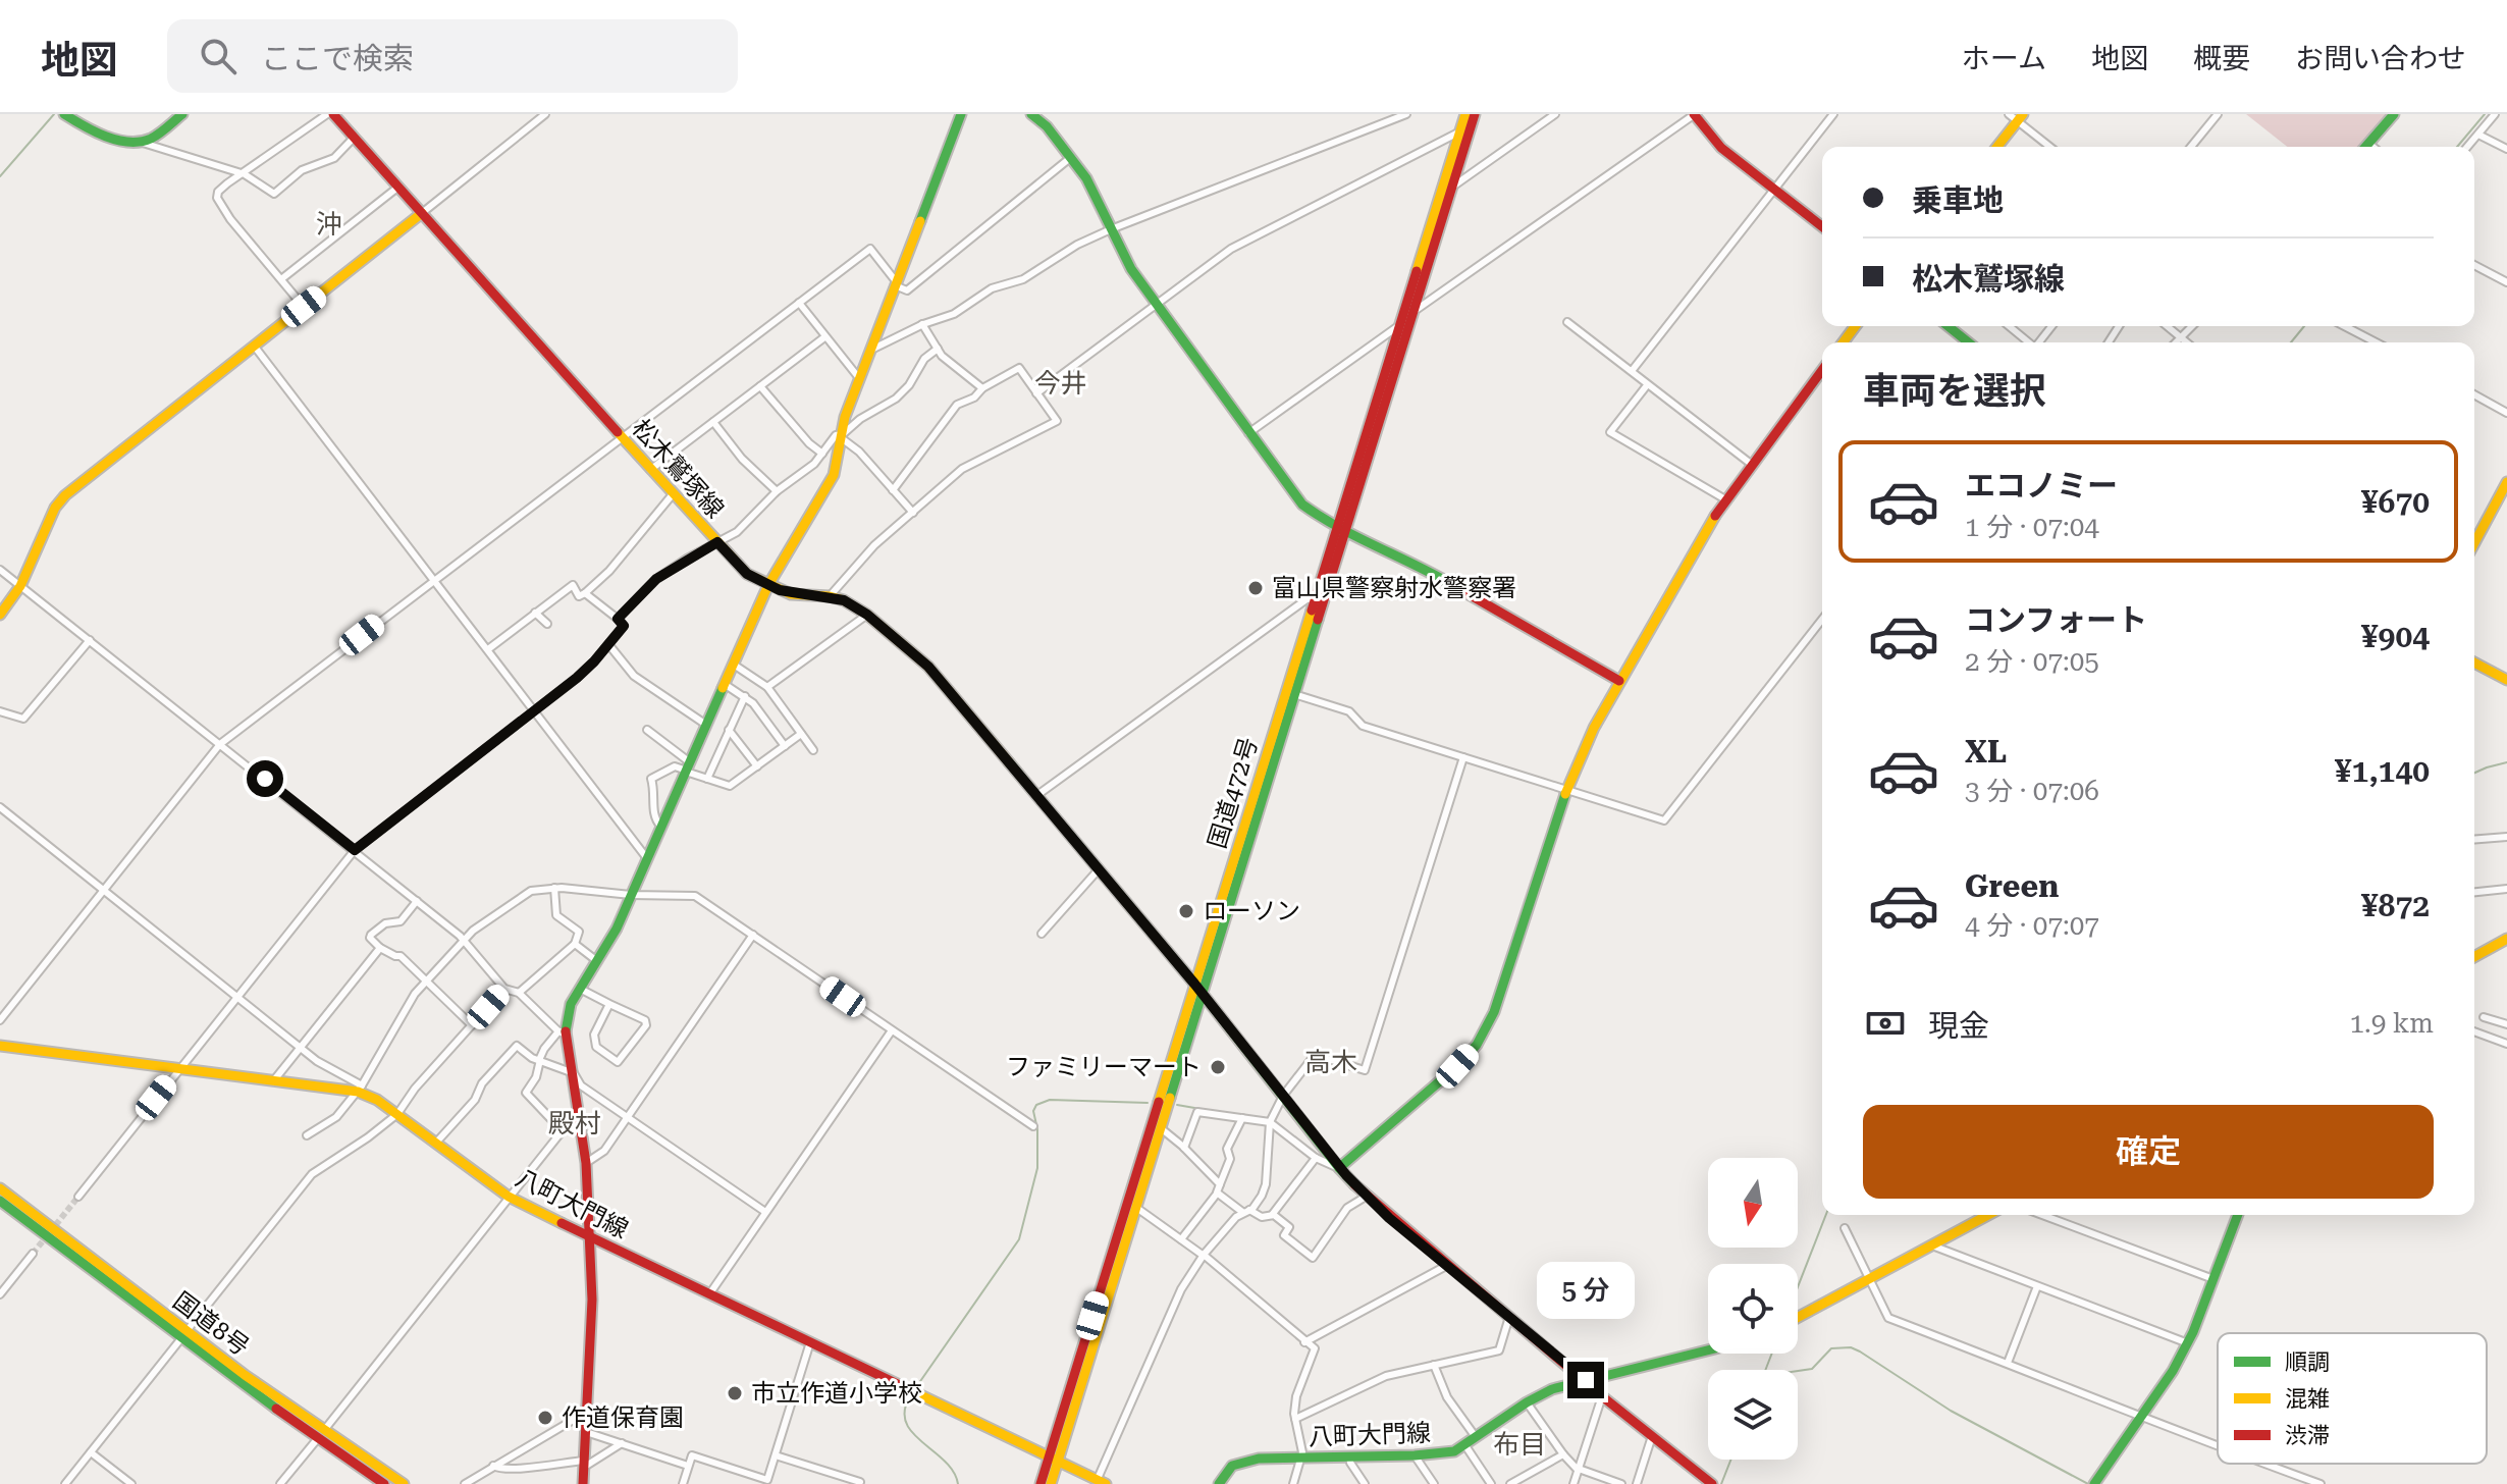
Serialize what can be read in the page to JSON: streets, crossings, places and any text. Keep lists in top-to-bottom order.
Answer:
{
  "streets": {
    "main road": [
      "松木鷲塚線",
      "国道472号",
      "八町大門線",
      "国道8号"
    ]
  },
  "crossings": [
    ["松木鷲塚線", "国道472号"],
    ["松木鷲塚線", "八町大門線"],
    ["国道472号", "八町大門線"]
  ],
  "districts": [
    "沖",
    "今井",
    "高木",
    "殿村",
    "布目"
  ],
  "places": [
    "富山県警察射水警察署",
    "ローソン",
    "ファミリーマート",
    "市立作道小学校",
    "作道保育園"
  ],
  "legend": ["順調", "混雑", "渋滞"],
  "north": "bottom",
  "page": {
    "header": "地図",
    "search": "ここで検索",
    "nav": [
      "ホーム",
      "地図",
      "概要",
      "お問い合わせ"
    ],
    "banner": ["乗車地", "松木鷲塚線"],
    "heading": "車両を選択",
    "list": [
      {
        "name": "エコノミー",
        "note": "1 分 · 07:04",
        "value": "¥670"
      },
      {
        "name": "コンフォート",
        "note": "2 分 · 07:05",
        "value": "¥904"
      },
      {
        "name": "XL",
        "note": "3 分 · 07:06",
        "value": "¥1,140"
      },
      {
        "name": "Green",
        "note": "4 分 · 07:07",
        "value": "¥872"
      }
    ],
    "pay": ["現金", "1.9 km"],
    "buttons": "確定",
    "bubble": "5 分"
  }
}
